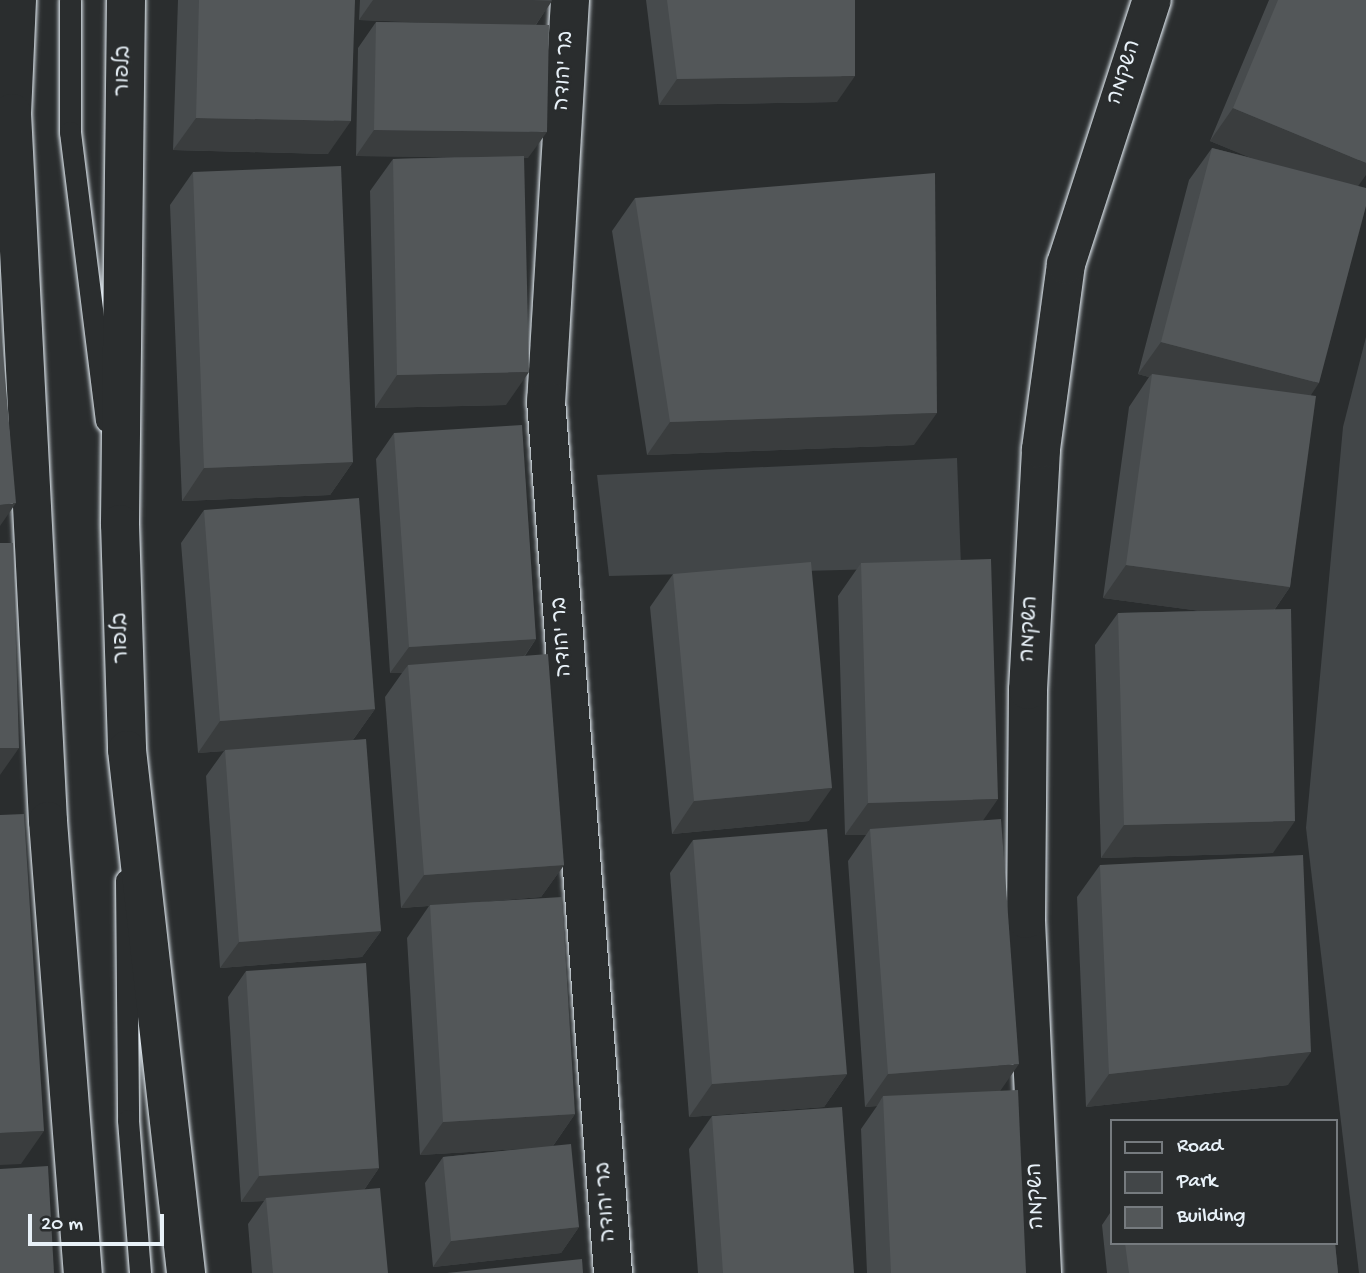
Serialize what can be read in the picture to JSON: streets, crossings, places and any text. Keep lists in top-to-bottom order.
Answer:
{
  "streets": {
    "street": ["בלפור", "בר יהודה", "השקמה"]
  },
  "legend": ["Road", "Park", "Building"],
  "scale_bar": "20 m"
}
